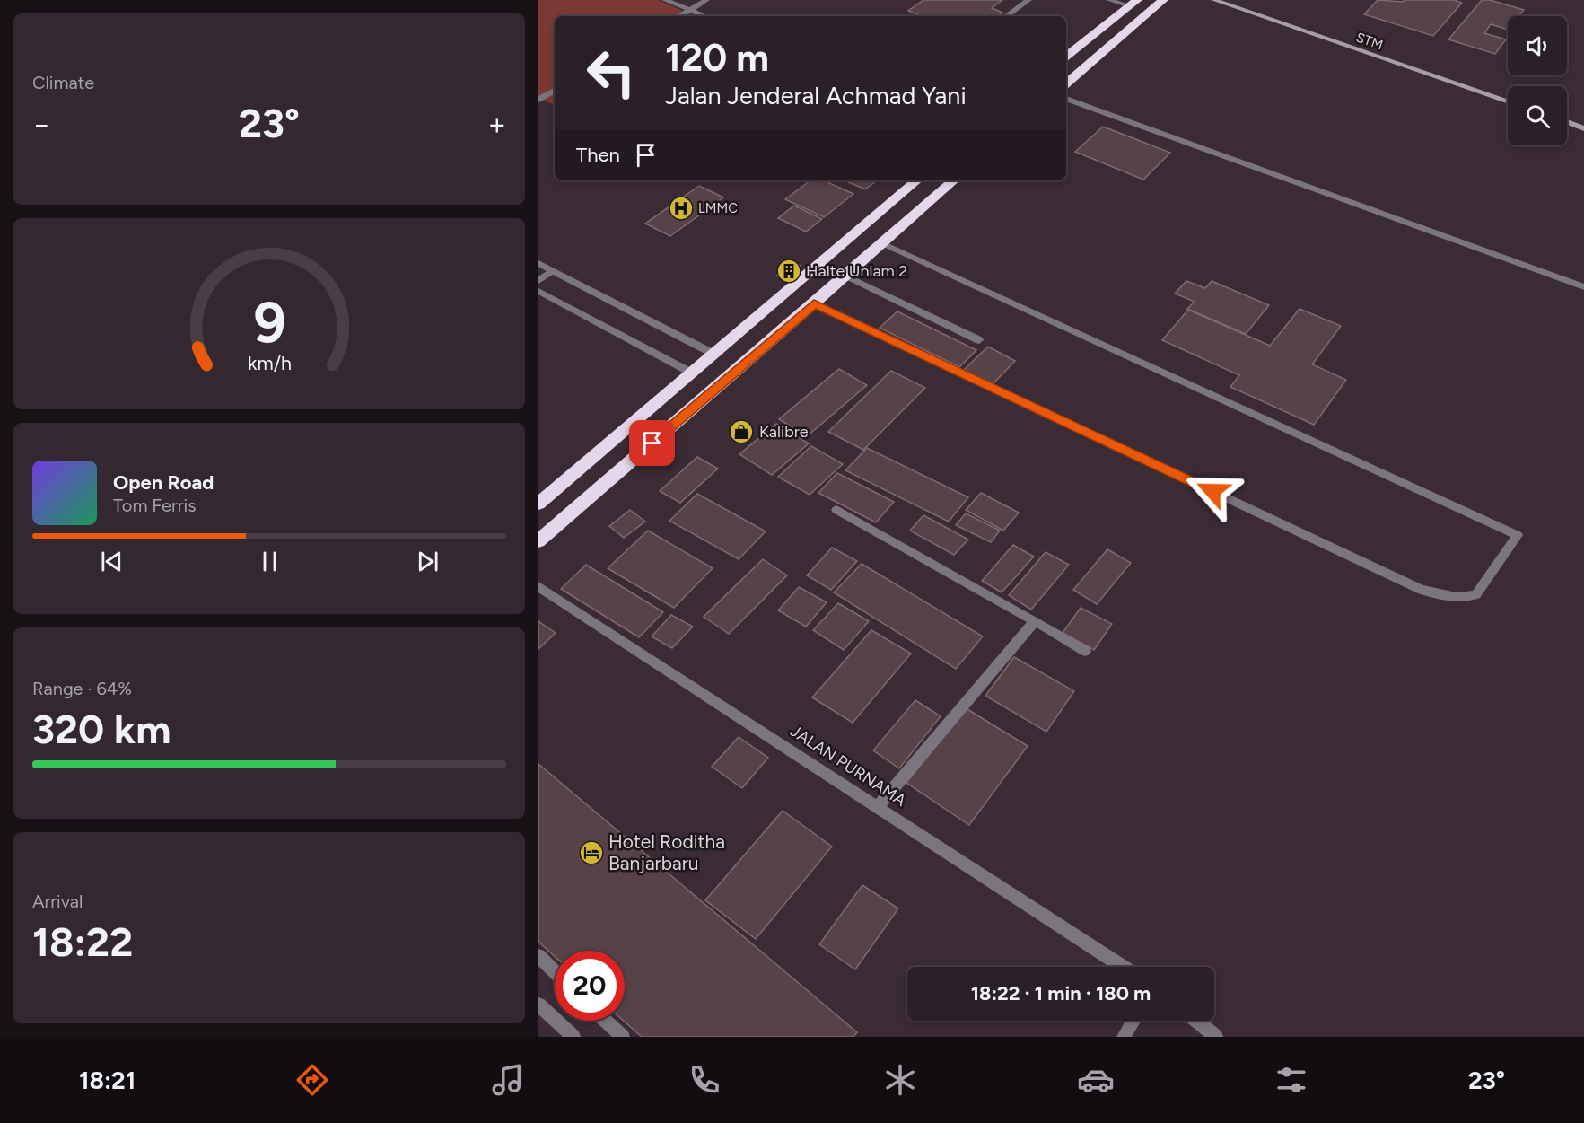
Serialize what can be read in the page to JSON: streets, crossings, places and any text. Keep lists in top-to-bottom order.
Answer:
{
  "streets": {
    "street": ["STM", "JALAN PURNAMA"]
  },
  "places": {
    "hospital": ["LMMC"],
    "building": ["Halte Unlam 2"],
    "shop": ["Kalibre"],
    "hotel": ["Hotel Roditha Banjarbaru"]
  },
  "page": {
    "tile": [
      "Climate",
      ["Range · 64%", "320 km"],
      ["Arrival", "18:22"]
    ],
    "turn": ["120 m", "Jalan Jenderal Achmad Yani"],
    "heat": ["−", "23°", "+"],
    "then": "Then",
    "song": ["Open Road", "Tom Ferris"],
    "limit": "20",
    "trip": "18:22 · 1 min · 180 m",
    "tabs": ["18:21", "23°"],
    "gauge": ["9", "km/h"]
  }
}
